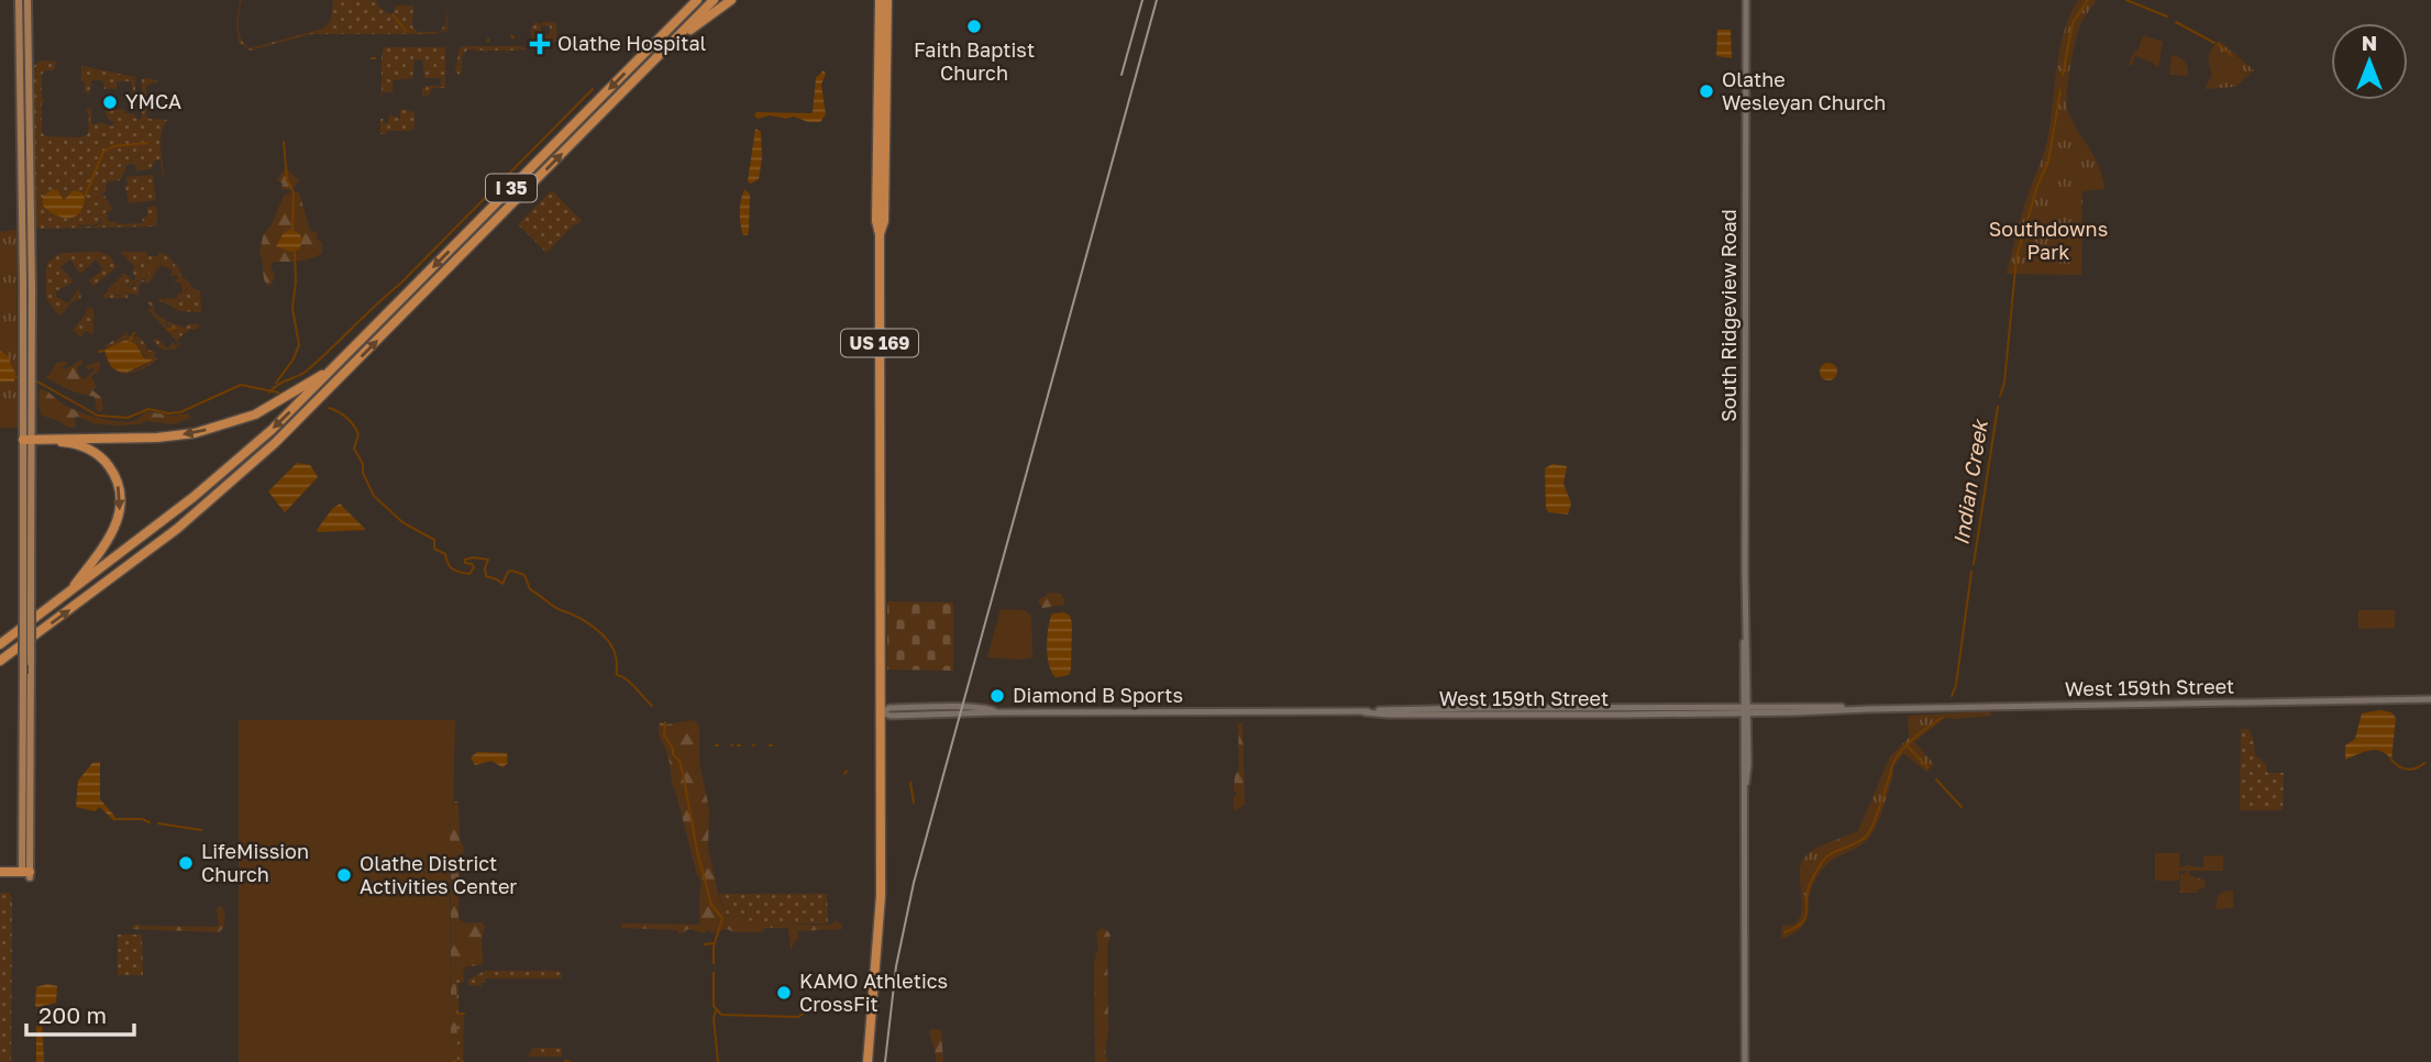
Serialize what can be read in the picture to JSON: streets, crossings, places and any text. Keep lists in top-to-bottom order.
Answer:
{
  "streets": {
    "highway": ["I 35", "US 169"],
    "main road": ["South Ridgeview Road", "West 159th Street"]
  },
  "crossings": [
    ["South Ridgeview Road", "West 159th Street"],
    ["US 169", "West 159th Street"]
  ],
  "water": ["Indian Creek"],
  "parks": ["Southdowns Park"],
  "places": {
    "other": [
      "Faith Baptist Church",
      "Olathe Wesleyan Church",
      "YMCA",
      "Diamond B Sports",
      "LifeMission Church",
      "Olathe District Activities Center",
      "KAMO Athletics CrossFit"
    ],
    "health": ["Olathe Hospital"]
  },
  "scale_bar": "200 m",
  "north": "top"
}
